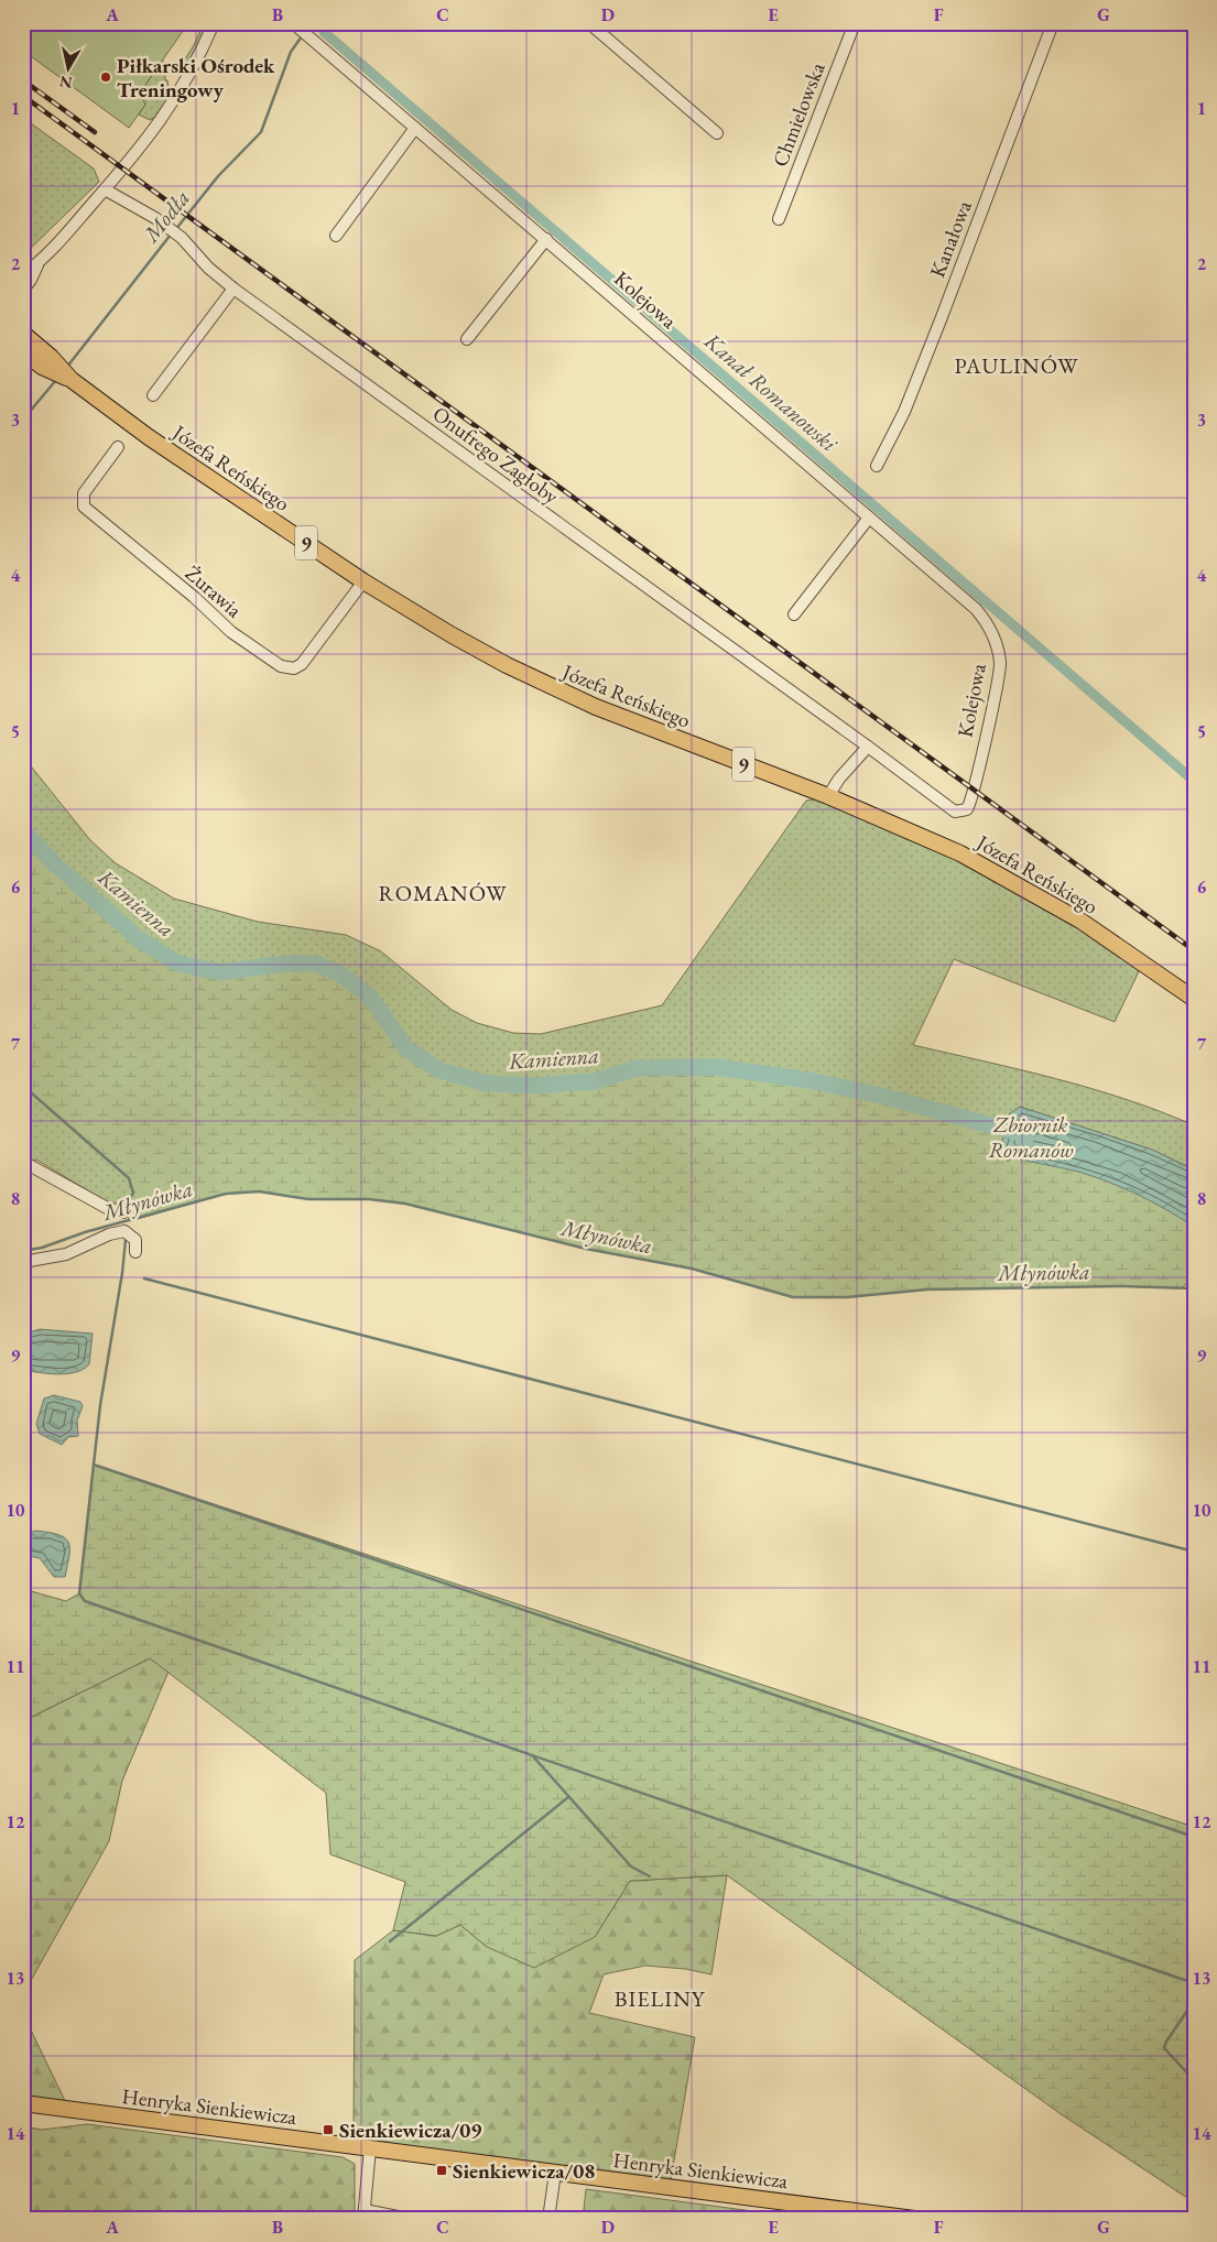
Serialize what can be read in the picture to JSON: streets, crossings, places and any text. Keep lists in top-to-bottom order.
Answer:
{
  "streets": {
    "main road": ["Józefa Reńskiego", "9", "Henryka Sienkiewicza"],
    "street": [
      "Chmielowska",
      "Kanałowa",
      "Kolejowa",
      "Onufrego Zagłoby",
      "Żurawia"
    ]
  },
  "crossings": [
    ["Kolejowa", "Onufrego Zagłoby"],
    ["Józefa Reńskiego", "Żurawia"]
  ],
  "districts": ["PAULINÓW", "ROMANÓW", "BIELINY"],
  "water": [
    "Modła",
    "Kanał Romanowski",
    "Kamienna",
    "Zbiornik Romanów",
    "Młynówka"
  ],
  "places": {
    "other": ["Piłkarski Ośrodek Treningowy"],
    "transit": ["Sienkiewicza/09", "Sienkiewicza/08"]
  },
  "north": "bottom",
  "grid": {
    "columns": [
      "A",
      "B",
      "C",
      "D",
      "E",
      "F",
      "G"
    ],
    "rows": [
      "1",
      "2",
      "3",
      "4",
      "5",
      "6",
      "7",
      "8",
      "9",
      "10",
      "11",
      "12",
      "13",
      "14"
    ]
  }
}
